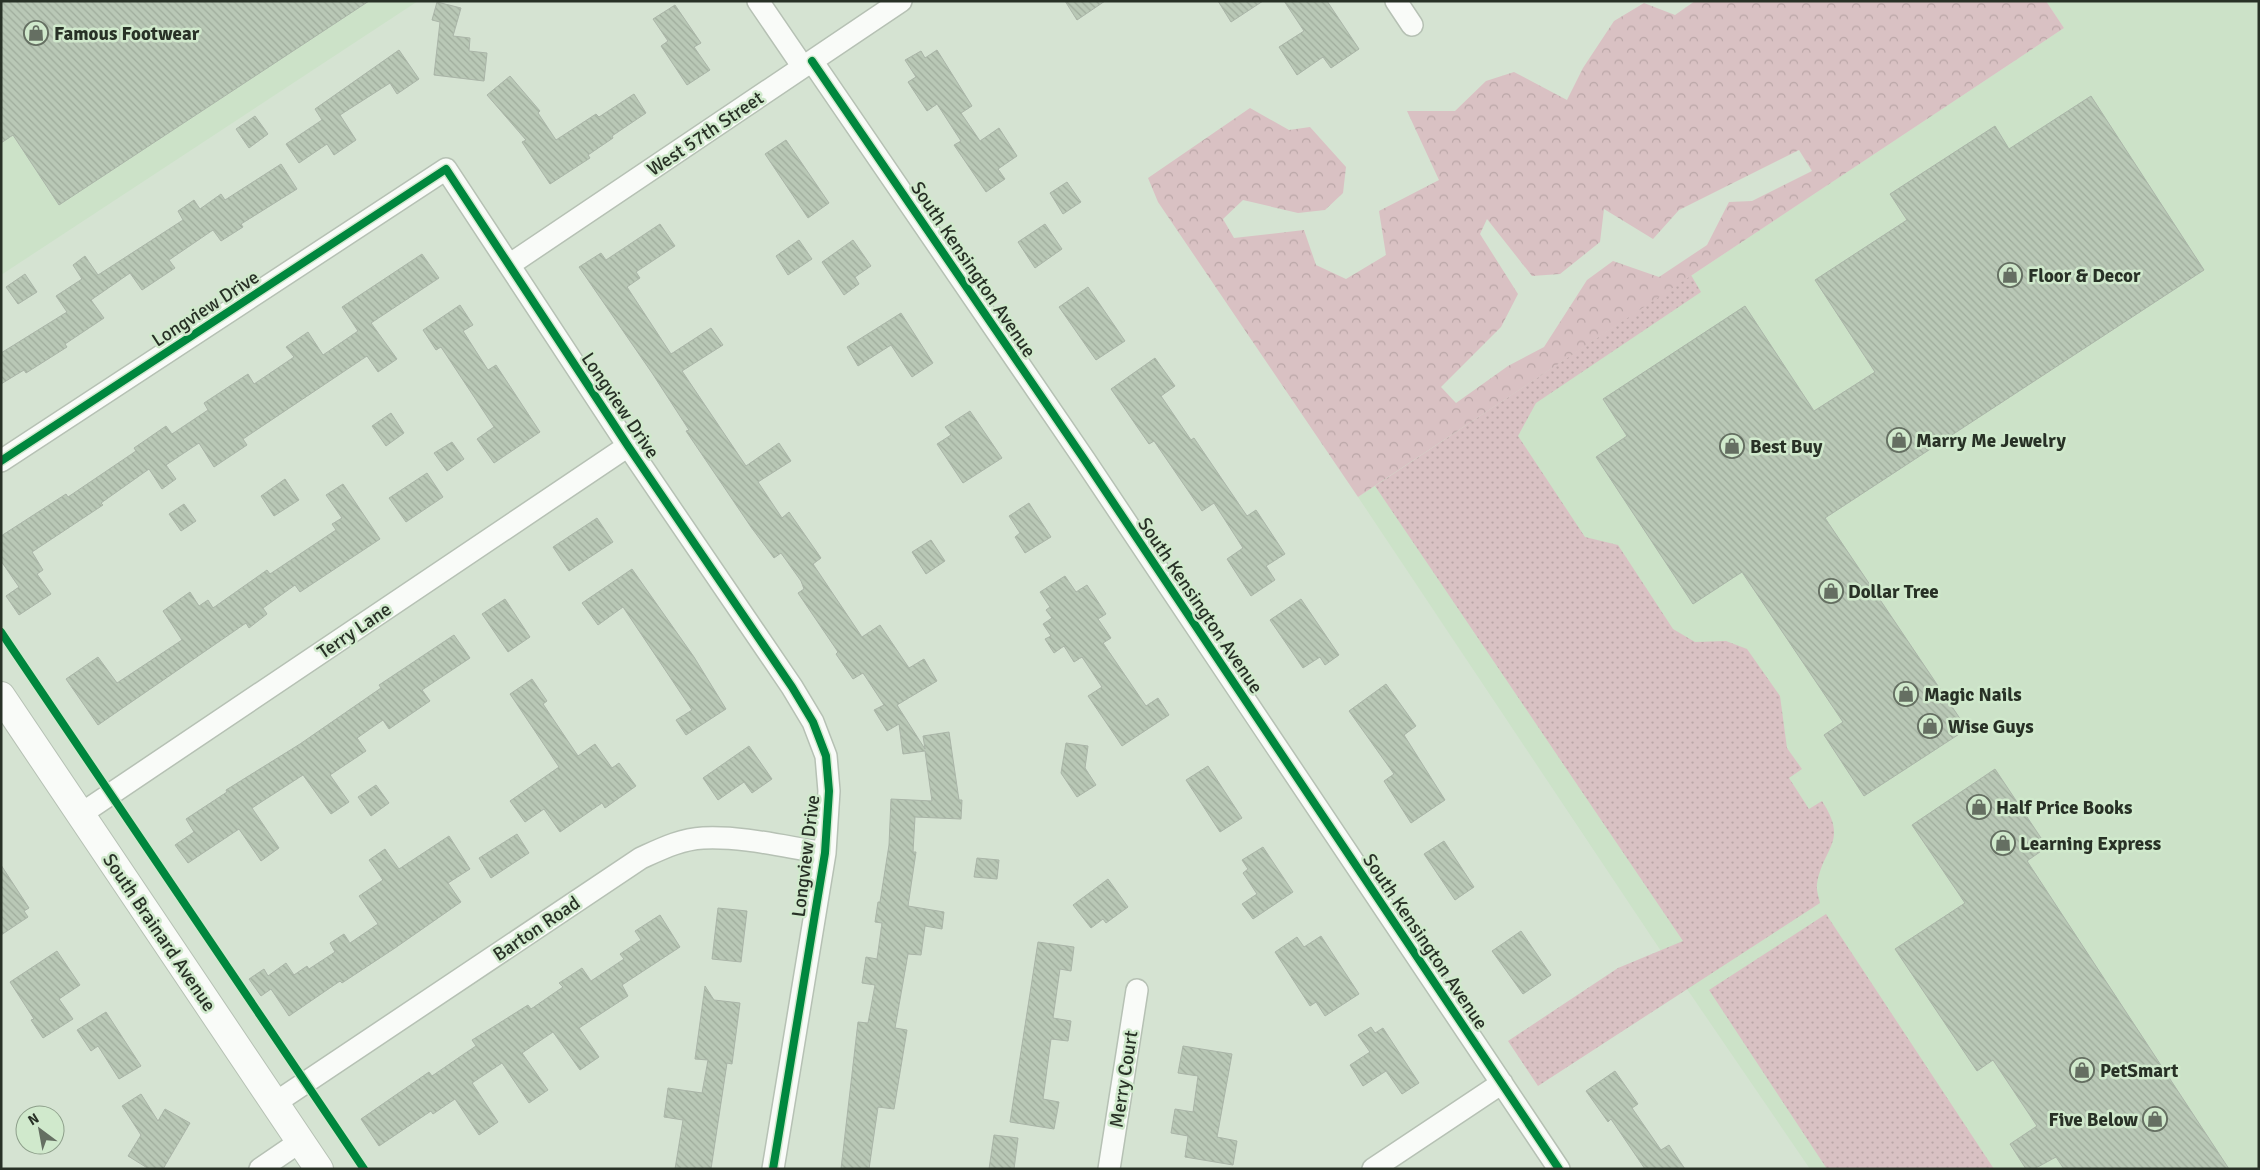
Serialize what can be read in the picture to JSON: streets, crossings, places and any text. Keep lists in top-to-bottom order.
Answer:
{
  "streets": {
    "street": [
      "West 57th Street",
      "South Kensington Avenue",
      "Longview Drive",
      "Terry Lane",
      "Barton Road",
      "South Brainard Avenue",
      "Merry Court"
    ]
  },
  "crossings": [
    ["West 57th Street", "South Kensington Avenue"],
    ["West 57th Street", "Longview Drive"],
    ["Longview Drive", "Terry Lane"],
    ["Longview Drive", "Barton Road"],
    ["Terry Lane", "South Brainard Avenue"],
    ["Barton Road", "South Brainard Avenue"]
  ],
  "places": {
    "shop": [
      "Famous Footwear",
      "Floor & Decor",
      "Marry Me Jewelry",
      "Best Buy",
      "Dollar Tree",
      "Magic Nails",
      "Wise Guys",
      "Half Price Books",
      "Learning Express",
      "PetSmart",
      "Five Below"
    ]
  },
  "north": "top left"
}
